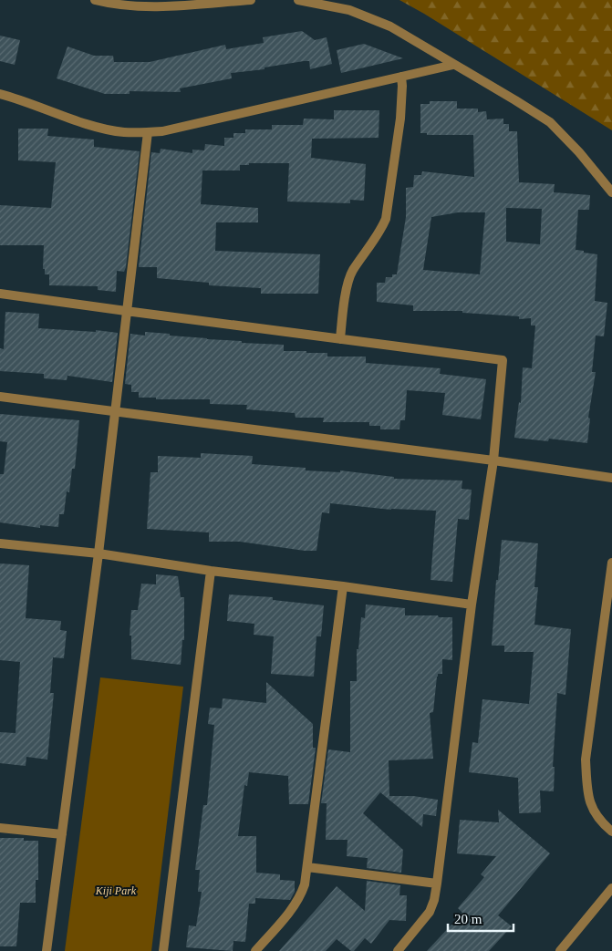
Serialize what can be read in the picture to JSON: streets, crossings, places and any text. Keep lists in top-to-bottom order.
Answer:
{
  "parks": ["Kiji Park"],
  "scale_bar": "20 m"
}
